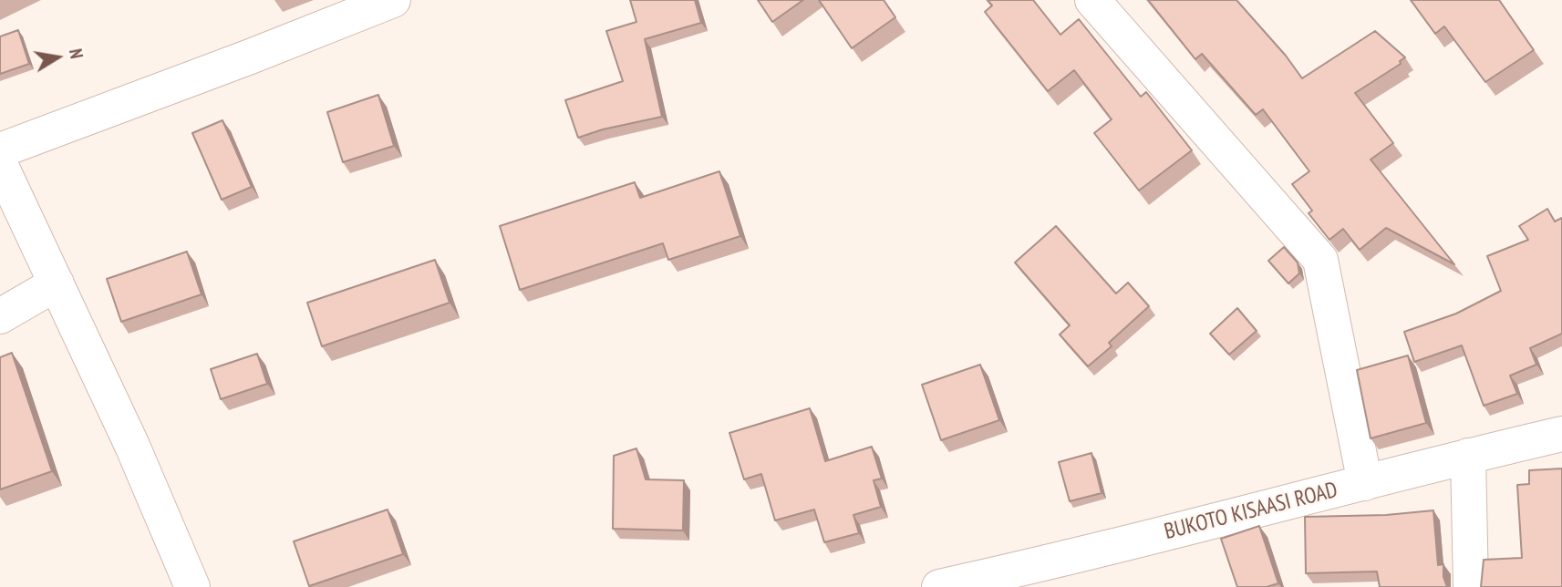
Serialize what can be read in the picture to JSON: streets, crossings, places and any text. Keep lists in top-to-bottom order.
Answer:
{
  "streets": {
    "street": ["BUKOTO KISAASI ROAD"]
  },
  "north": "right"
}
